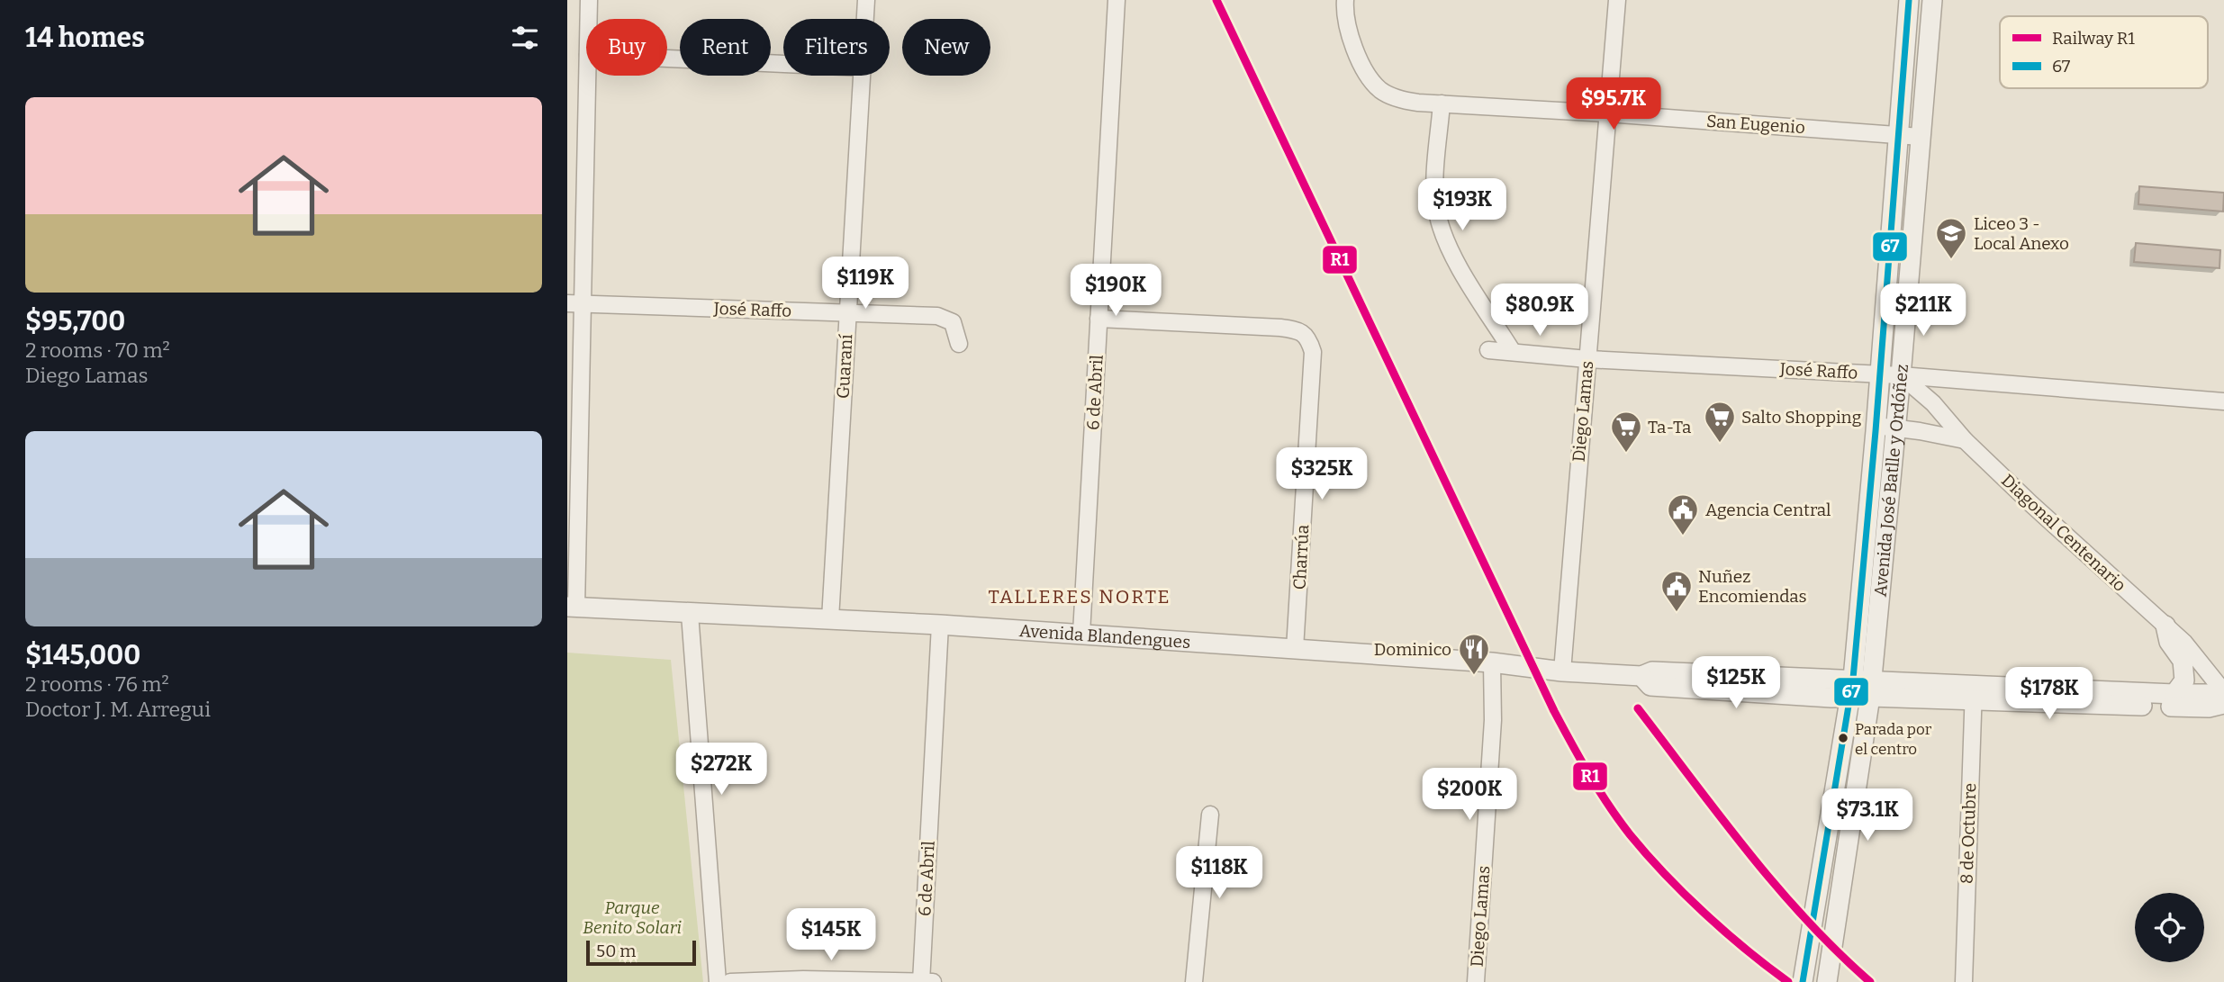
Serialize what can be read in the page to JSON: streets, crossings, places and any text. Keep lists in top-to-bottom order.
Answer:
{
  "streets": {
    "street": [
      "San Eugenio",
      "José Raffo",
      "Guaraní",
      "6 de Abril",
      "Diego Lamas",
      "Avenida José Batlle y Ordóñez",
      "Diagonal Centenario",
      "Charrúa",
      "Avenida Blandengues",
      "8 de Octubre"
    ]
  },
  "crossings": [
    ["San Eugenio", "Diego Lamas"],
    ["San Eugenio", "Avenida José Batlle y Ordóñez"],
    ["José Raffo", "Guaraní"],
    ["José Raffo", "Diego Lamas"],
    ["José Raffo", "Avenida José Batlle y Ordóñez"],
    ["José Raffo", "Diagonal Centenario"],
    ["Guaraní", "Avenida Blandengues"],
    ["6 de Abril", "Charrúa"],
    ["6 de Abril", "Avenida Blandengues"],
    ["Diego Lamas", "Avenida Blandengues"],
    ["Avenida José Batlle y Ordóñez", "Diagonal Centenario"],
    ["Avenida José Batlle y Ordóñez", "Avenida Blandengues"],
    ["Charrúa", "Avenida Blandengues"],
    ["Avenida Blandengues", "8 de Octubre"]
  ],
  "districts": ["TALLERES NORTE"],
  "parks": ["Parque Benito Solari"],
  "places": {
    "school or university": ["Liceo 3 - Local Anexo"],
    "supermarket": ["Salto Shopping", "Ta-Ta"],
    "public building": ["Agencia Central", "Nuñez Encomiendas"],
    "restaurant": ["Dominico"],
    "other": ["Parada por el centro"]
  },
  "lines": ["rail line R1", "transit line 67"],
  "legend": ["Railway R1", "67"],
  "scale_bar": "50 m",
  "page": {
    "heading": "14 homes",
    "chip": [
      "Buy",
      "Rent",
      "Filters",
      "New"
    ],
    "list": [
      {
        "name": "$95,700",
        "note": "2 rooms · 70 m² · Diego Lamas"
      },
      {
        "name": "$145,000",
        "note": "2 rooms · 76 m² · Doctor J. M. Arregui"
      }
    ],
    "price": [
      "$95.7K",
      "$193K",
      "$119K",
      "$190K",
      "$80.9K",
      "$211K",
      "$325K",
      "$125K",
      "$178K",
      "$272K",
      "$200K",
      "$73.1K",
      "$118K",
      "$145K"
    ],
    "scale": "50 m"
  }
}
